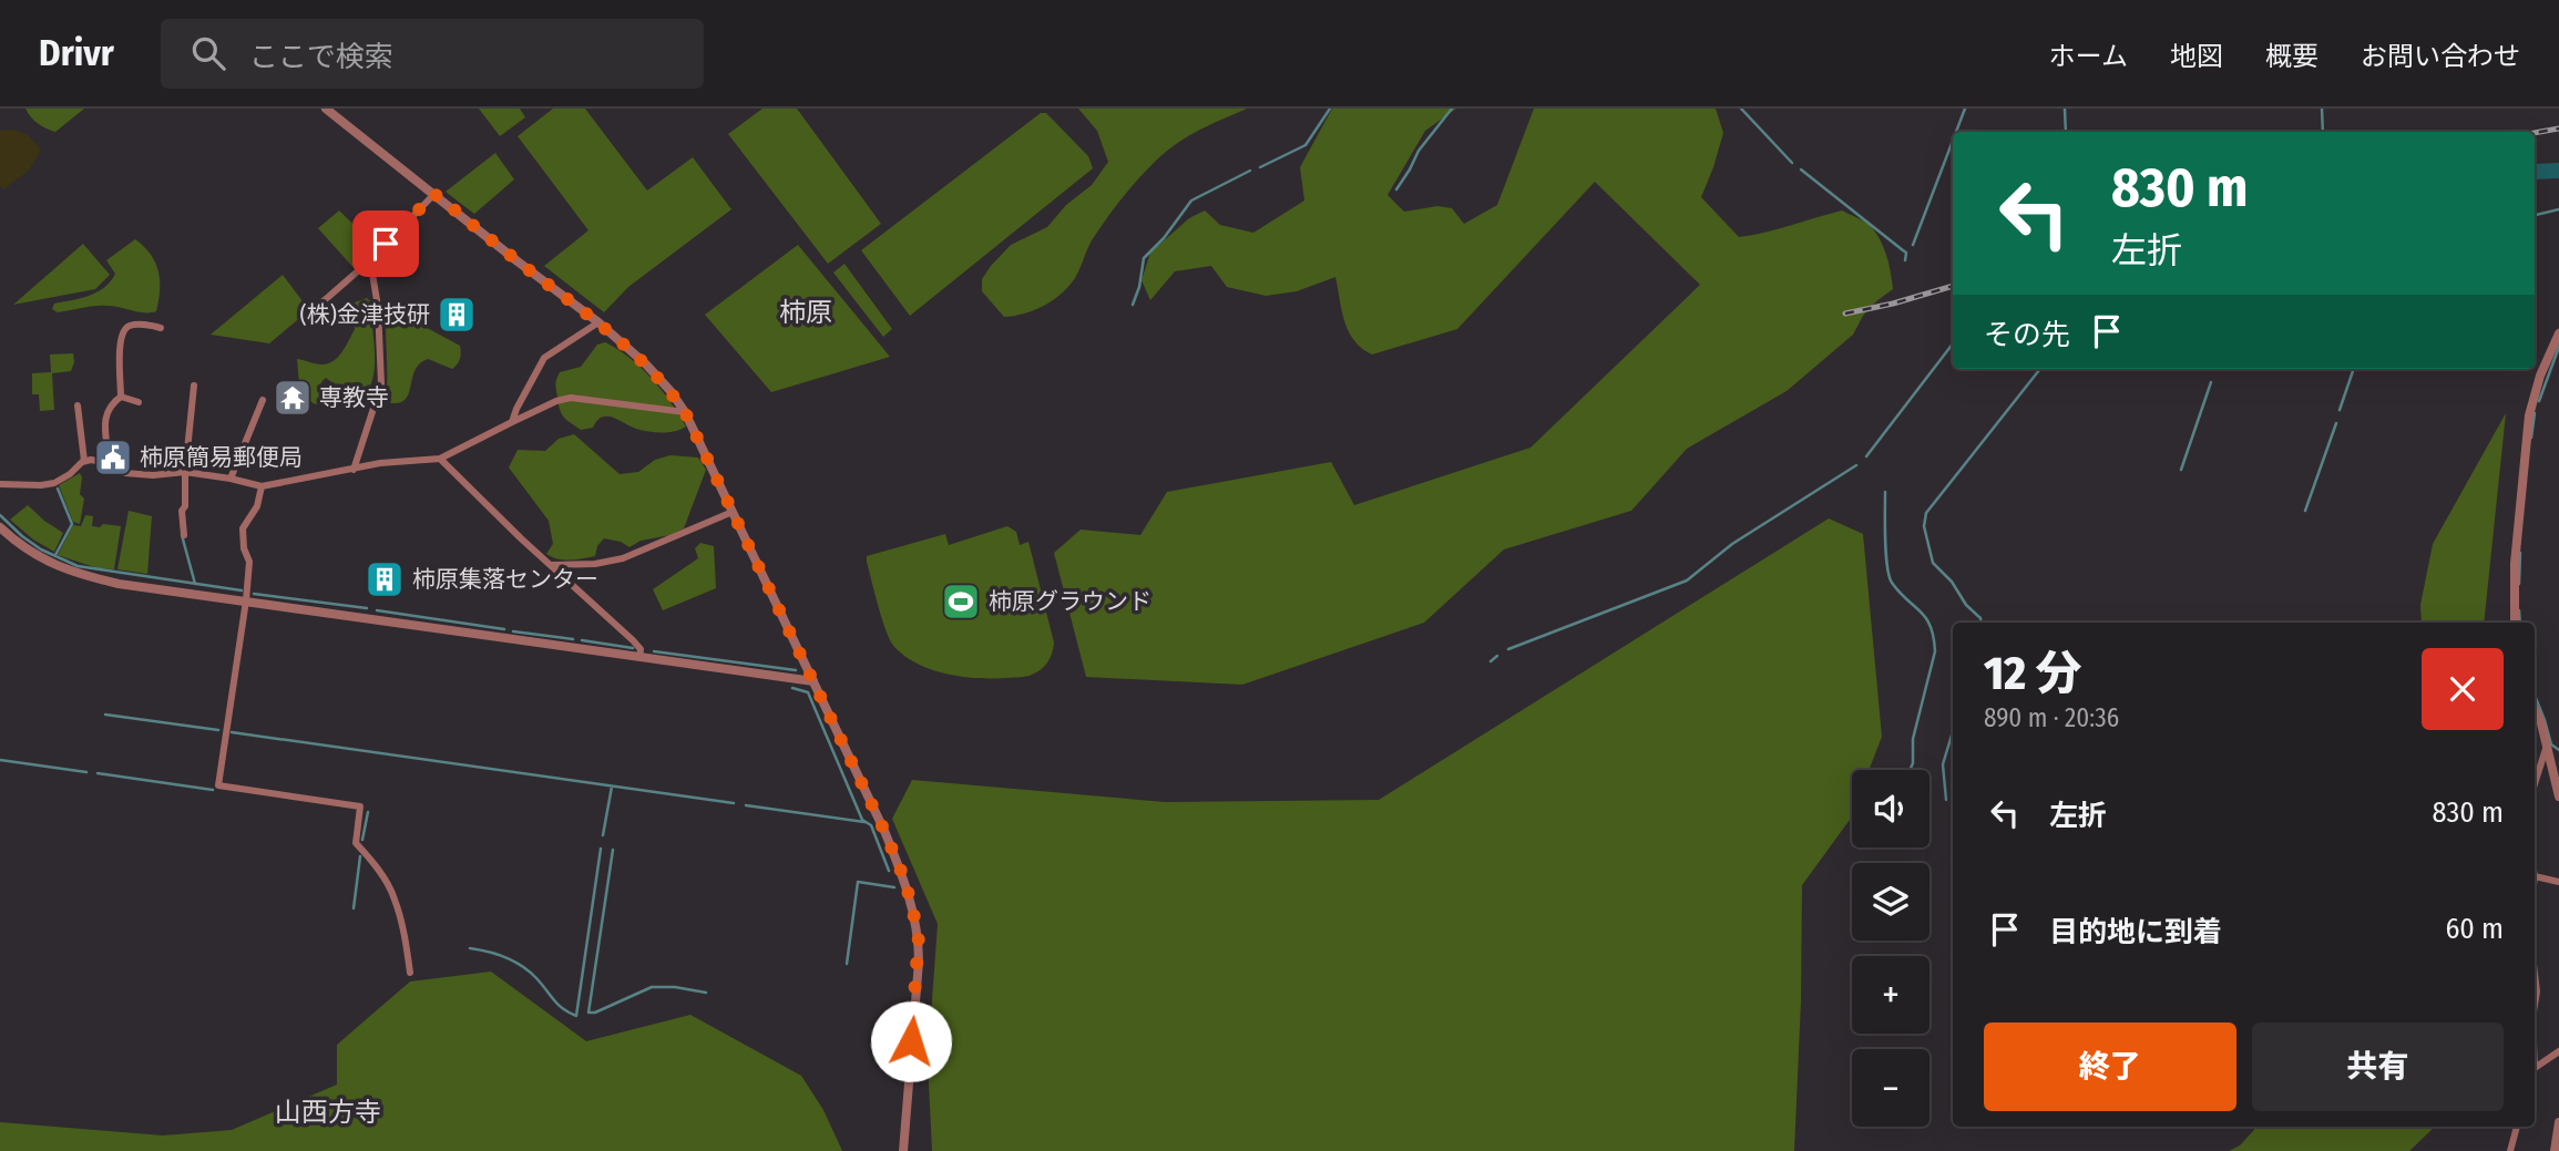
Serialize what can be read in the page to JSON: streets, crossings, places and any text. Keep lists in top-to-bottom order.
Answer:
{
  "districts": ["柿原", "山西方寺"],
  "places": {
    "building": ["(株)金津技研", "柿原集落センター"],
    "temple": ["専教寺"],
    "public building": ["柿原簡易郵便局"],
    "sports": ["柿原グラウンド"]
  },
  "page": {
    "header": "Drivr",
    "search": "ここで検索",
    "nav": [
      "ホーム",
      "地図",
      "概要",
      "お問い合わせ"
    ],
    "turn": ["830 m", "左折"],
    "then": "その先",
    "heading": ["12 分", "890 m · 20:36"],
    "list": [
      {
        "name": "左折",
        "value": "830 m"
      },
      {
        "name": "目的地に到着",
        "value": "60 m"
      }
    ],
    "map_buttons": ["+", "−"],
    "buttons": ["終了", "共有"]
  }
}
